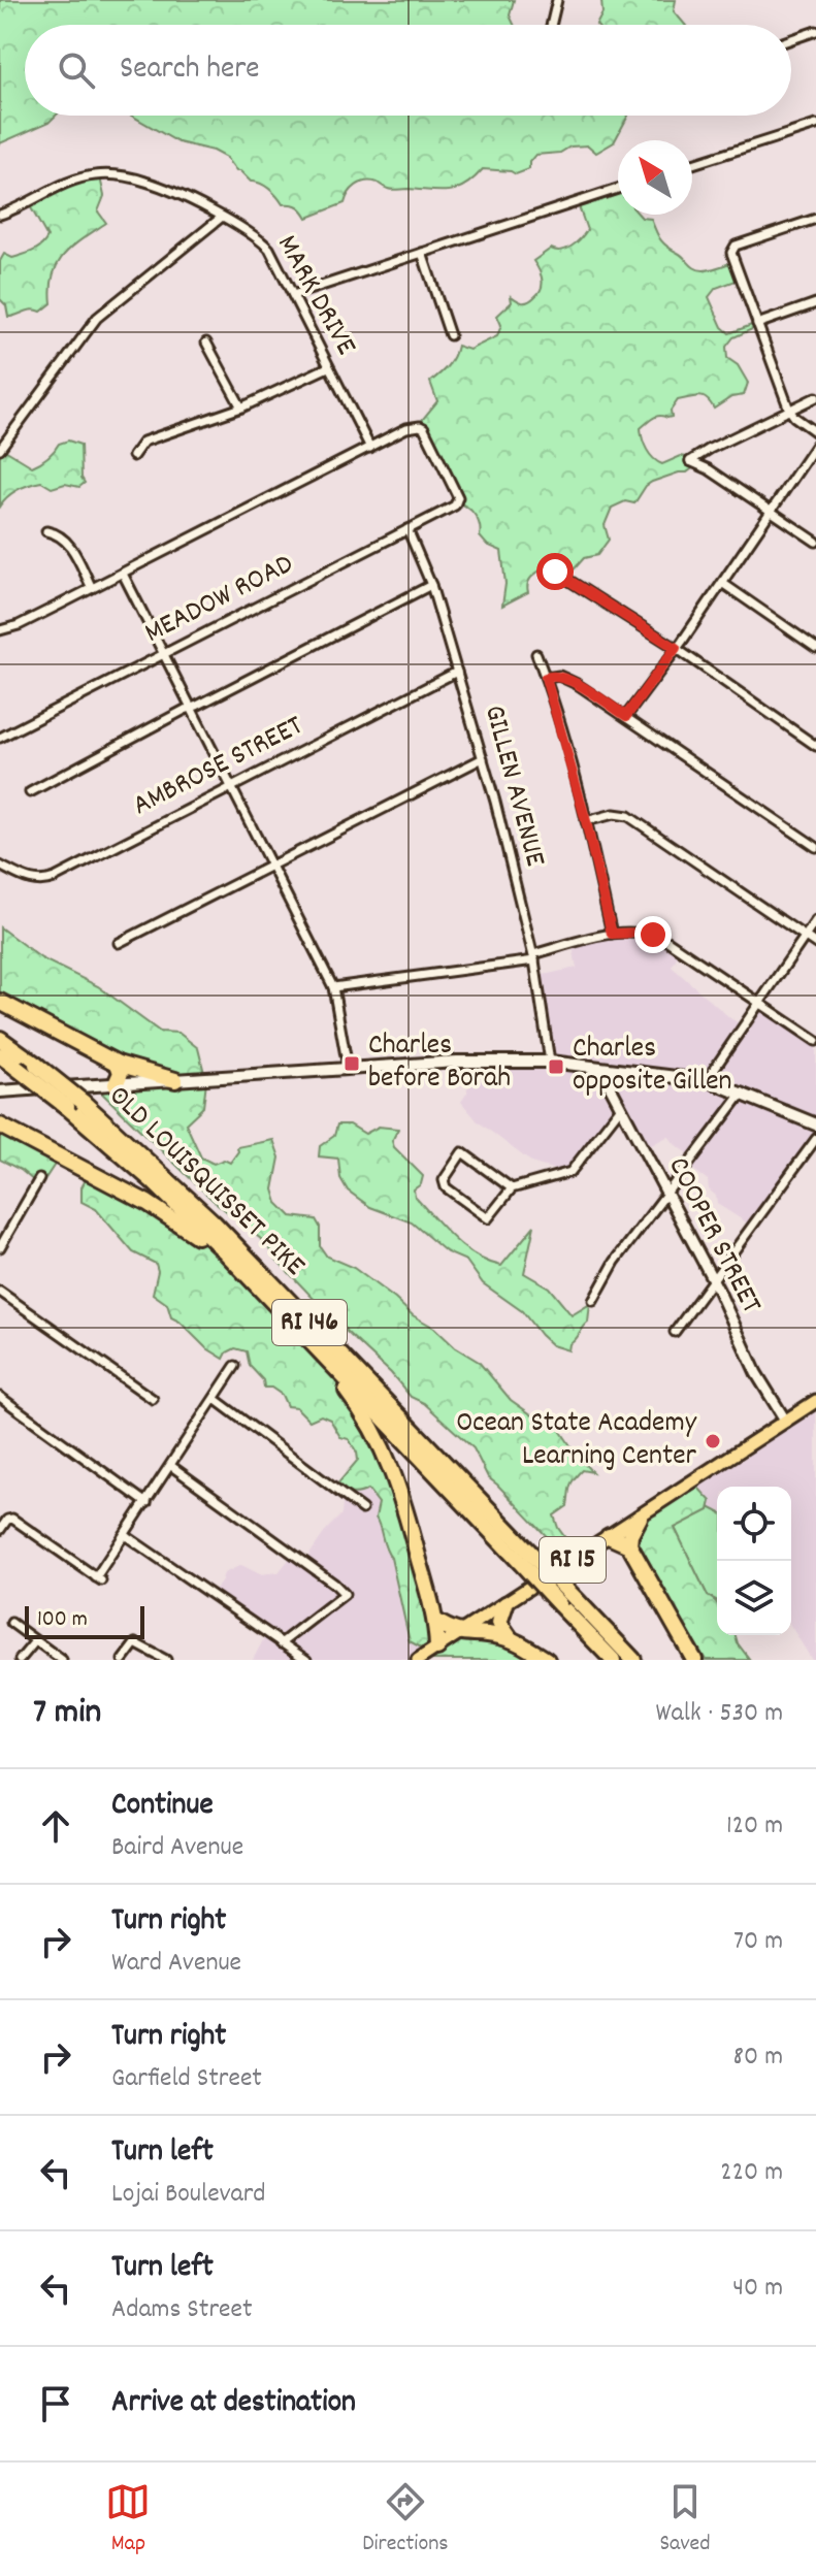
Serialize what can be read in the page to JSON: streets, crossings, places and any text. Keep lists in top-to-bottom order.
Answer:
{
  "streets": {
    "highway": ["OLD LOUISQUISSET PIKE", "RI 146"],
    "main road": ["RI 15"],
    "street": [
      "MARK DRIVE",
      "MEADOW ROAD",
      "AMBROSE STREET",
      "GILLEN AVENUE",
      "COOPER STREET"
    ]
  },
  "crossings": [
    ["MARK DRIVE", "MEADOW ROAD"],
    ["MEADOW ROAD", "GILLEN AVENUE"],
    ["AMBROSE STREET", "GILLEN AVENUE"],
    ["COOPER STREET", "RI 15"]
  ],
  "places": {
    "transit": ["Charles before Borah", "Charles opposite Gillen"],
    "other": ["Ocean State Academy Learning Center"]
  },
  "scale_bar": "100 m",
  "north": "top left",
  "page": {
    "search": "Search here",
    "scale": "100 m",
    "heading": ["7 min", "Walk · 530 m"],
    "list": [
      ["Continue", "Baird Avenue", "120 m"],
      ["Turn right", "Ward Avenue", "70 m"],
      ["Turn right", "Garfield Street", "80 m"],
      ["Turn left", "Lojai Boulevard", "220 m"],
      ["Turn left", "Adams Street", "40 m"],
      "Arrive at destination"
    ],
    "nav": ["Map", "Directions", "Saved"]
  }
}
